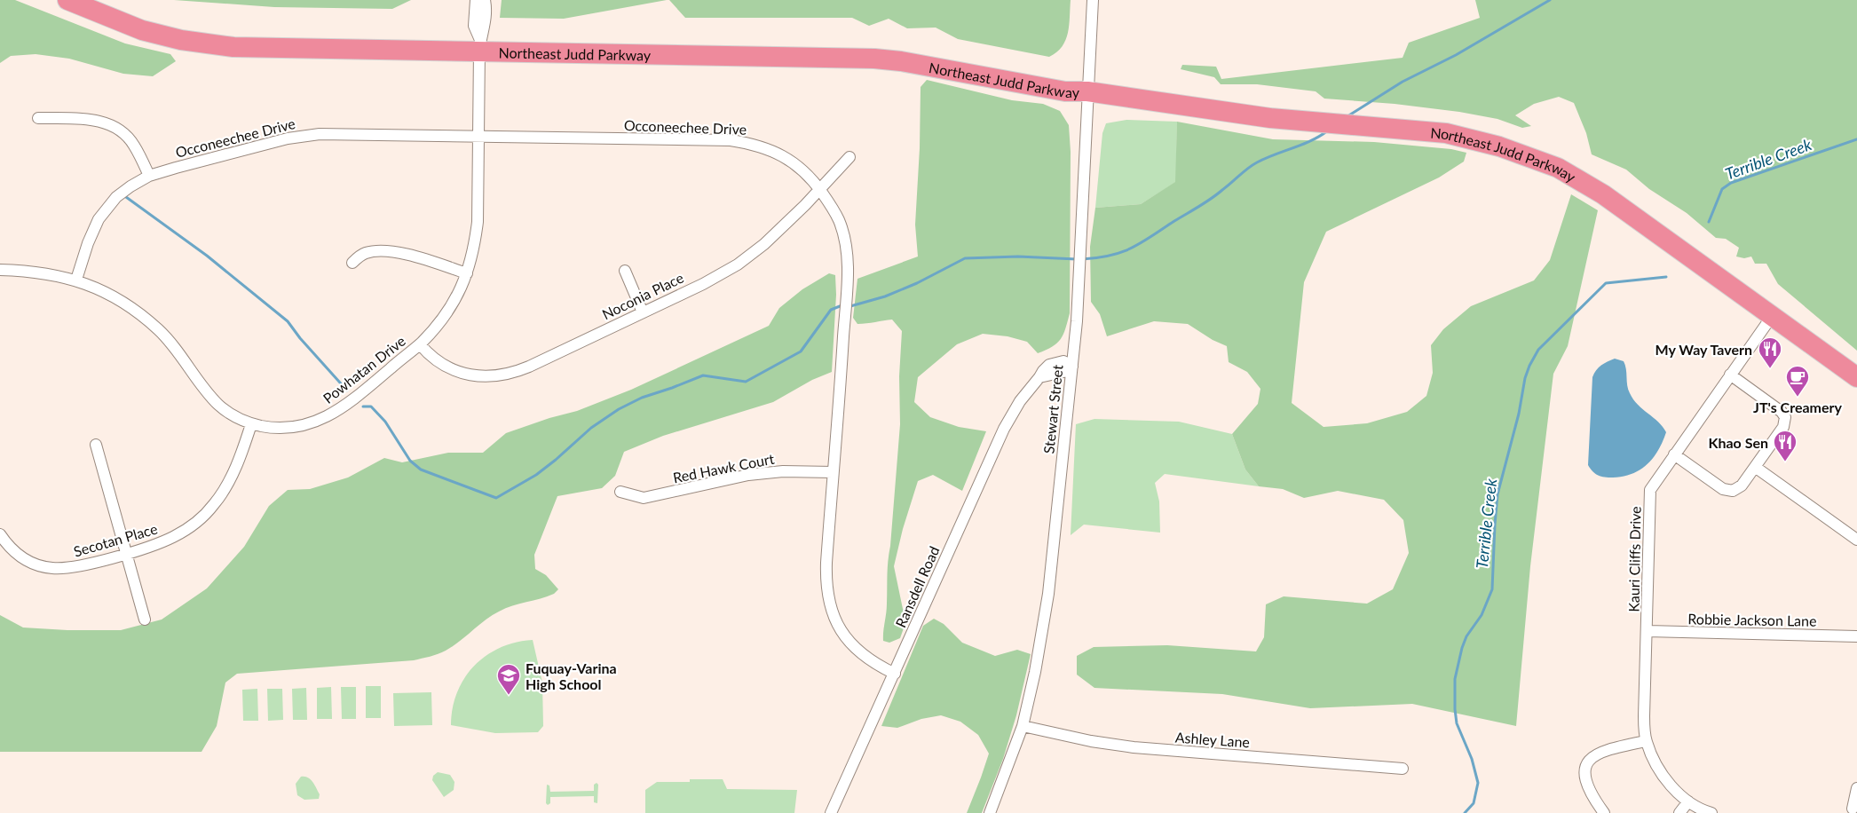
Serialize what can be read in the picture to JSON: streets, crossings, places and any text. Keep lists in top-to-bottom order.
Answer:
{
  "streets": {
    "highway": ["Northeast Judd Parkway"],
    "street": [
      "Occoneechee Drive",
      "Noconia Place",
      "Powhatan Drive",
      "Stewart Street",
      "Red Hawk Court",
      "Secotan Place",
      "Kauri Cliffs Drive",
      "Ransdell Road",
      "Robbie Jackson Lane",
      "Ashley Lane"
    ]
  },
  "crossings": [
    ["Northeast Judd Parkway", "Powhatan Drive"],
    ["Northeast Judd Parkway", "Stewart Street"],
    ["Northeast Judd Parkway", "Kauri Cliffs Drive"],
    ["Occoneechee Drive", "Noconia Place"],
    ["Occoneechee Drive", "Powhatan Drive"],
    ["Occoneechee Drive", "Red Hawk Court"],
    ["Occoneechee Drive", "Ransdell Road"],
    ["Noconia Place", "Powhatan Drive"],
    ["Powhatan Drive", "Secotan Place"],
    ["Stewart Street", "Ransdell Road"],
    ["Stewart Street", "Ashley Lane"],
    ["Kauri Cliffs Drive", "Robbie Jackson Lane"]
  ],
  "water": ["Terrible Creek"],
  "places": {
    "restaurant": ["My Way Tavern", "Khao Sen"],
    "cafe": ["JT's Creamery"],
    "school or university": ["Fuquay-Varina High School"]
  }
}
